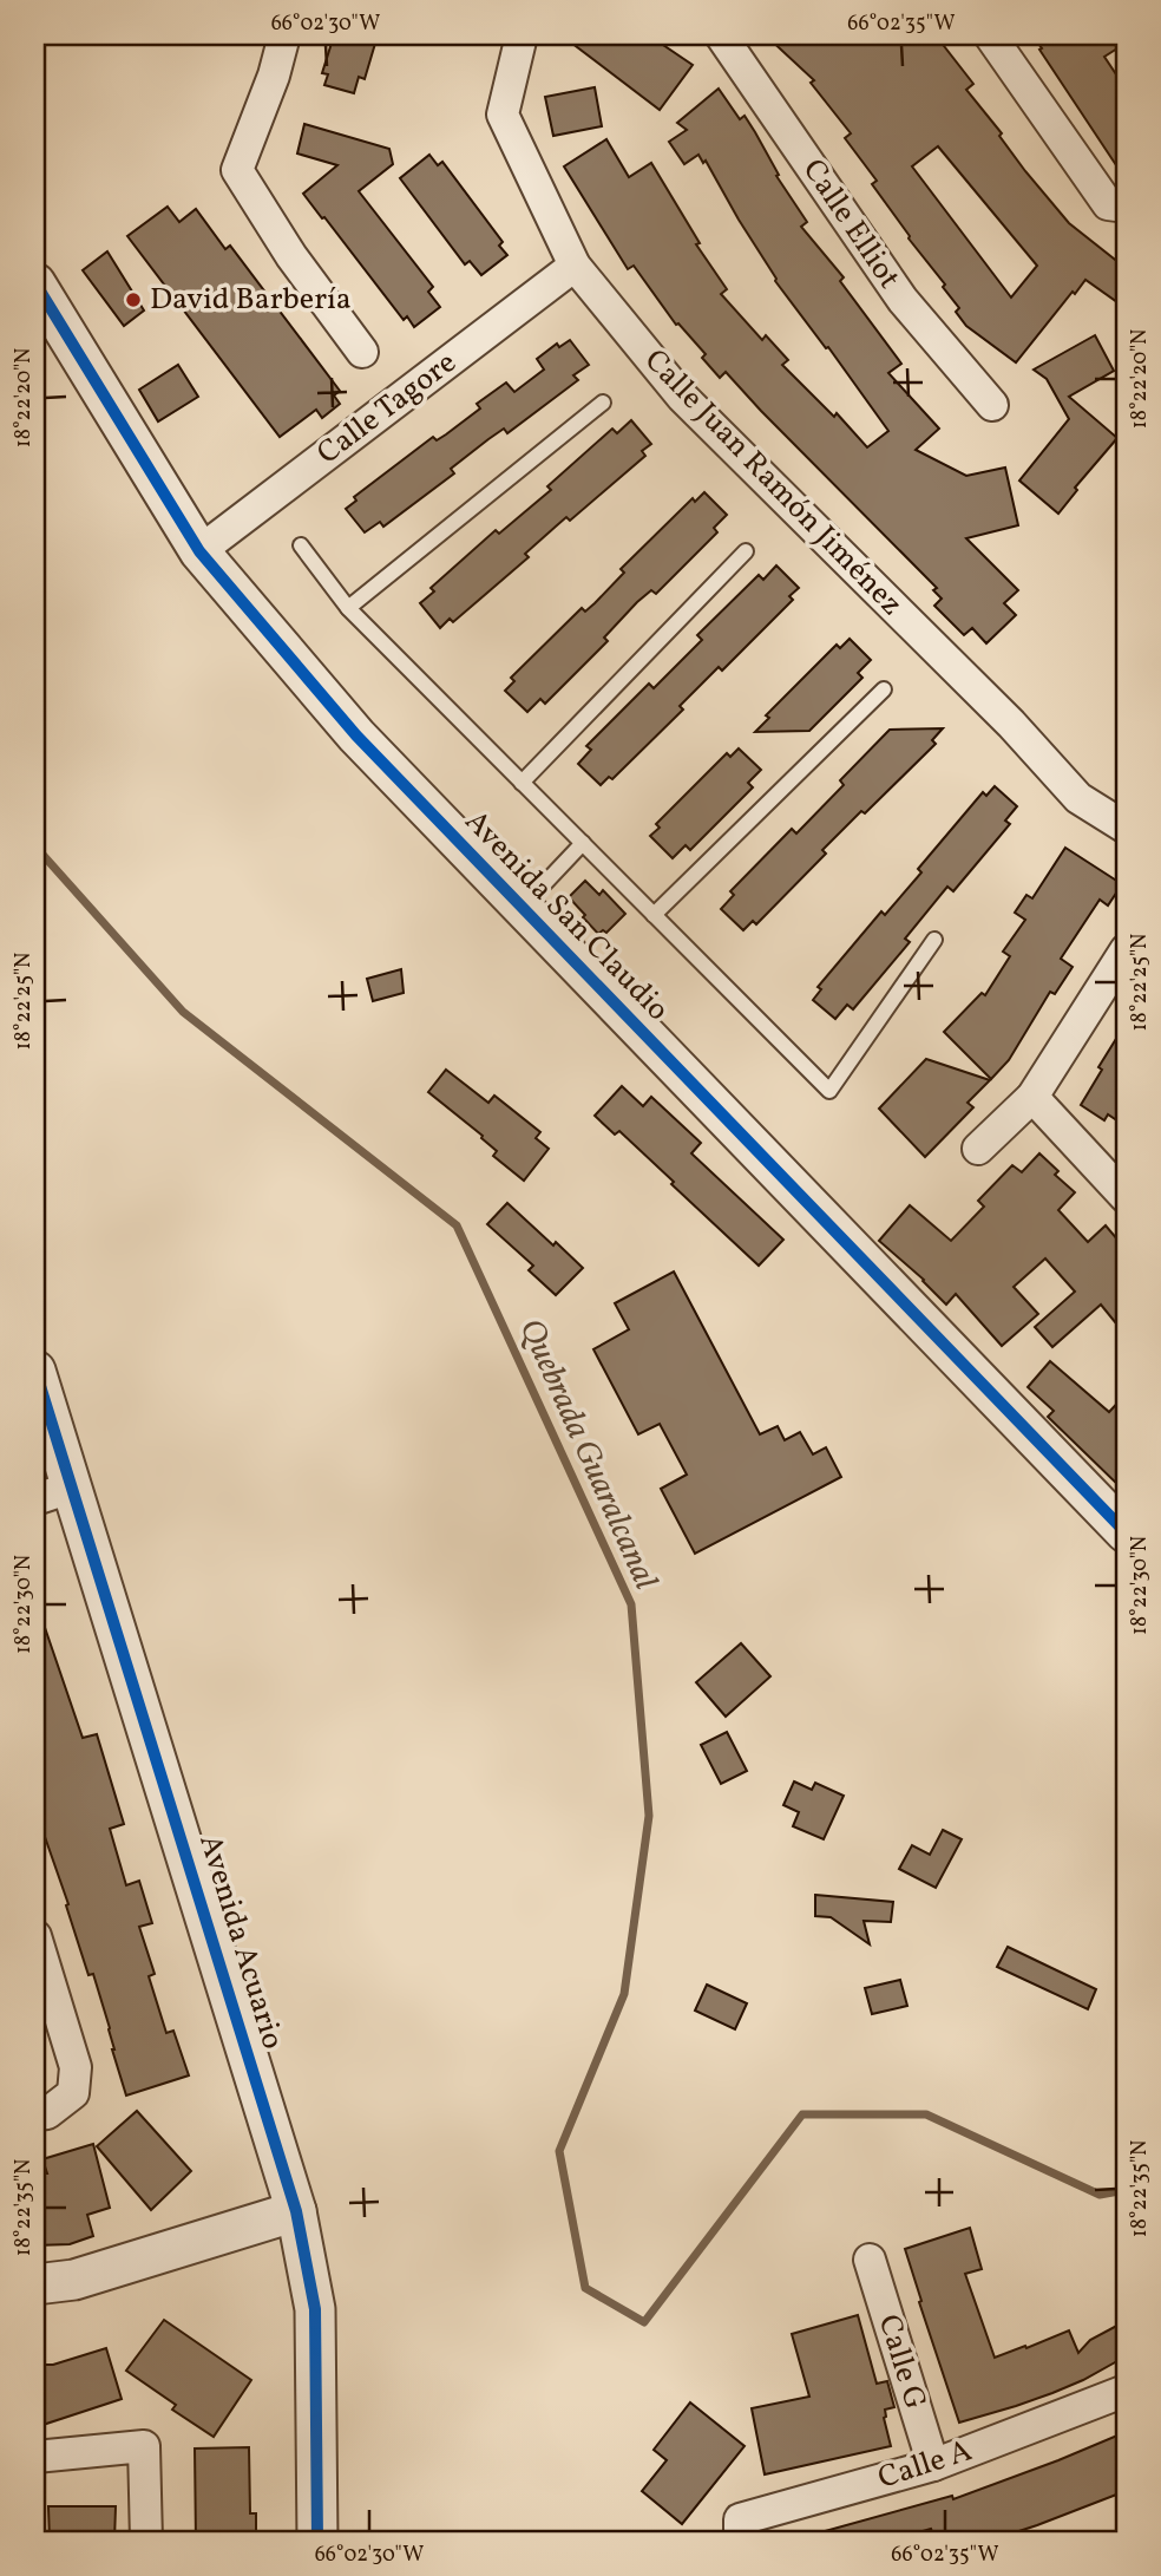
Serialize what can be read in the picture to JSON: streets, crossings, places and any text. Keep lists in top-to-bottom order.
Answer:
{
  "streets": {
    "street": [
      "Calle Elliot",
      "Calle Tagore",
      "Calle Juan Ramón Jiménez",
      "Avenida San Claudio",
      "Avenida Acuario",
      "Calle G",
      "Calle A"
    ]
  },
  "crossings": [
    ["Calle Tagore", "Calle Juan Ramón Jiménez"],
    ["Calle Tagore", "Avenida San Claudio"],
    ["Calle G", "Calle A"]
  ],
  "water": ["Quebrada Guaralcanal"],
  "places": ["David Barbería"],
  "coordinates": [
    "66°02'30\"W",
    "66°02'35\"W",
    "18°22'20\"N",
    "18°22'25\"N",
    "18°22'30\"N",
    "18°22'35\"N"
  ]
}
